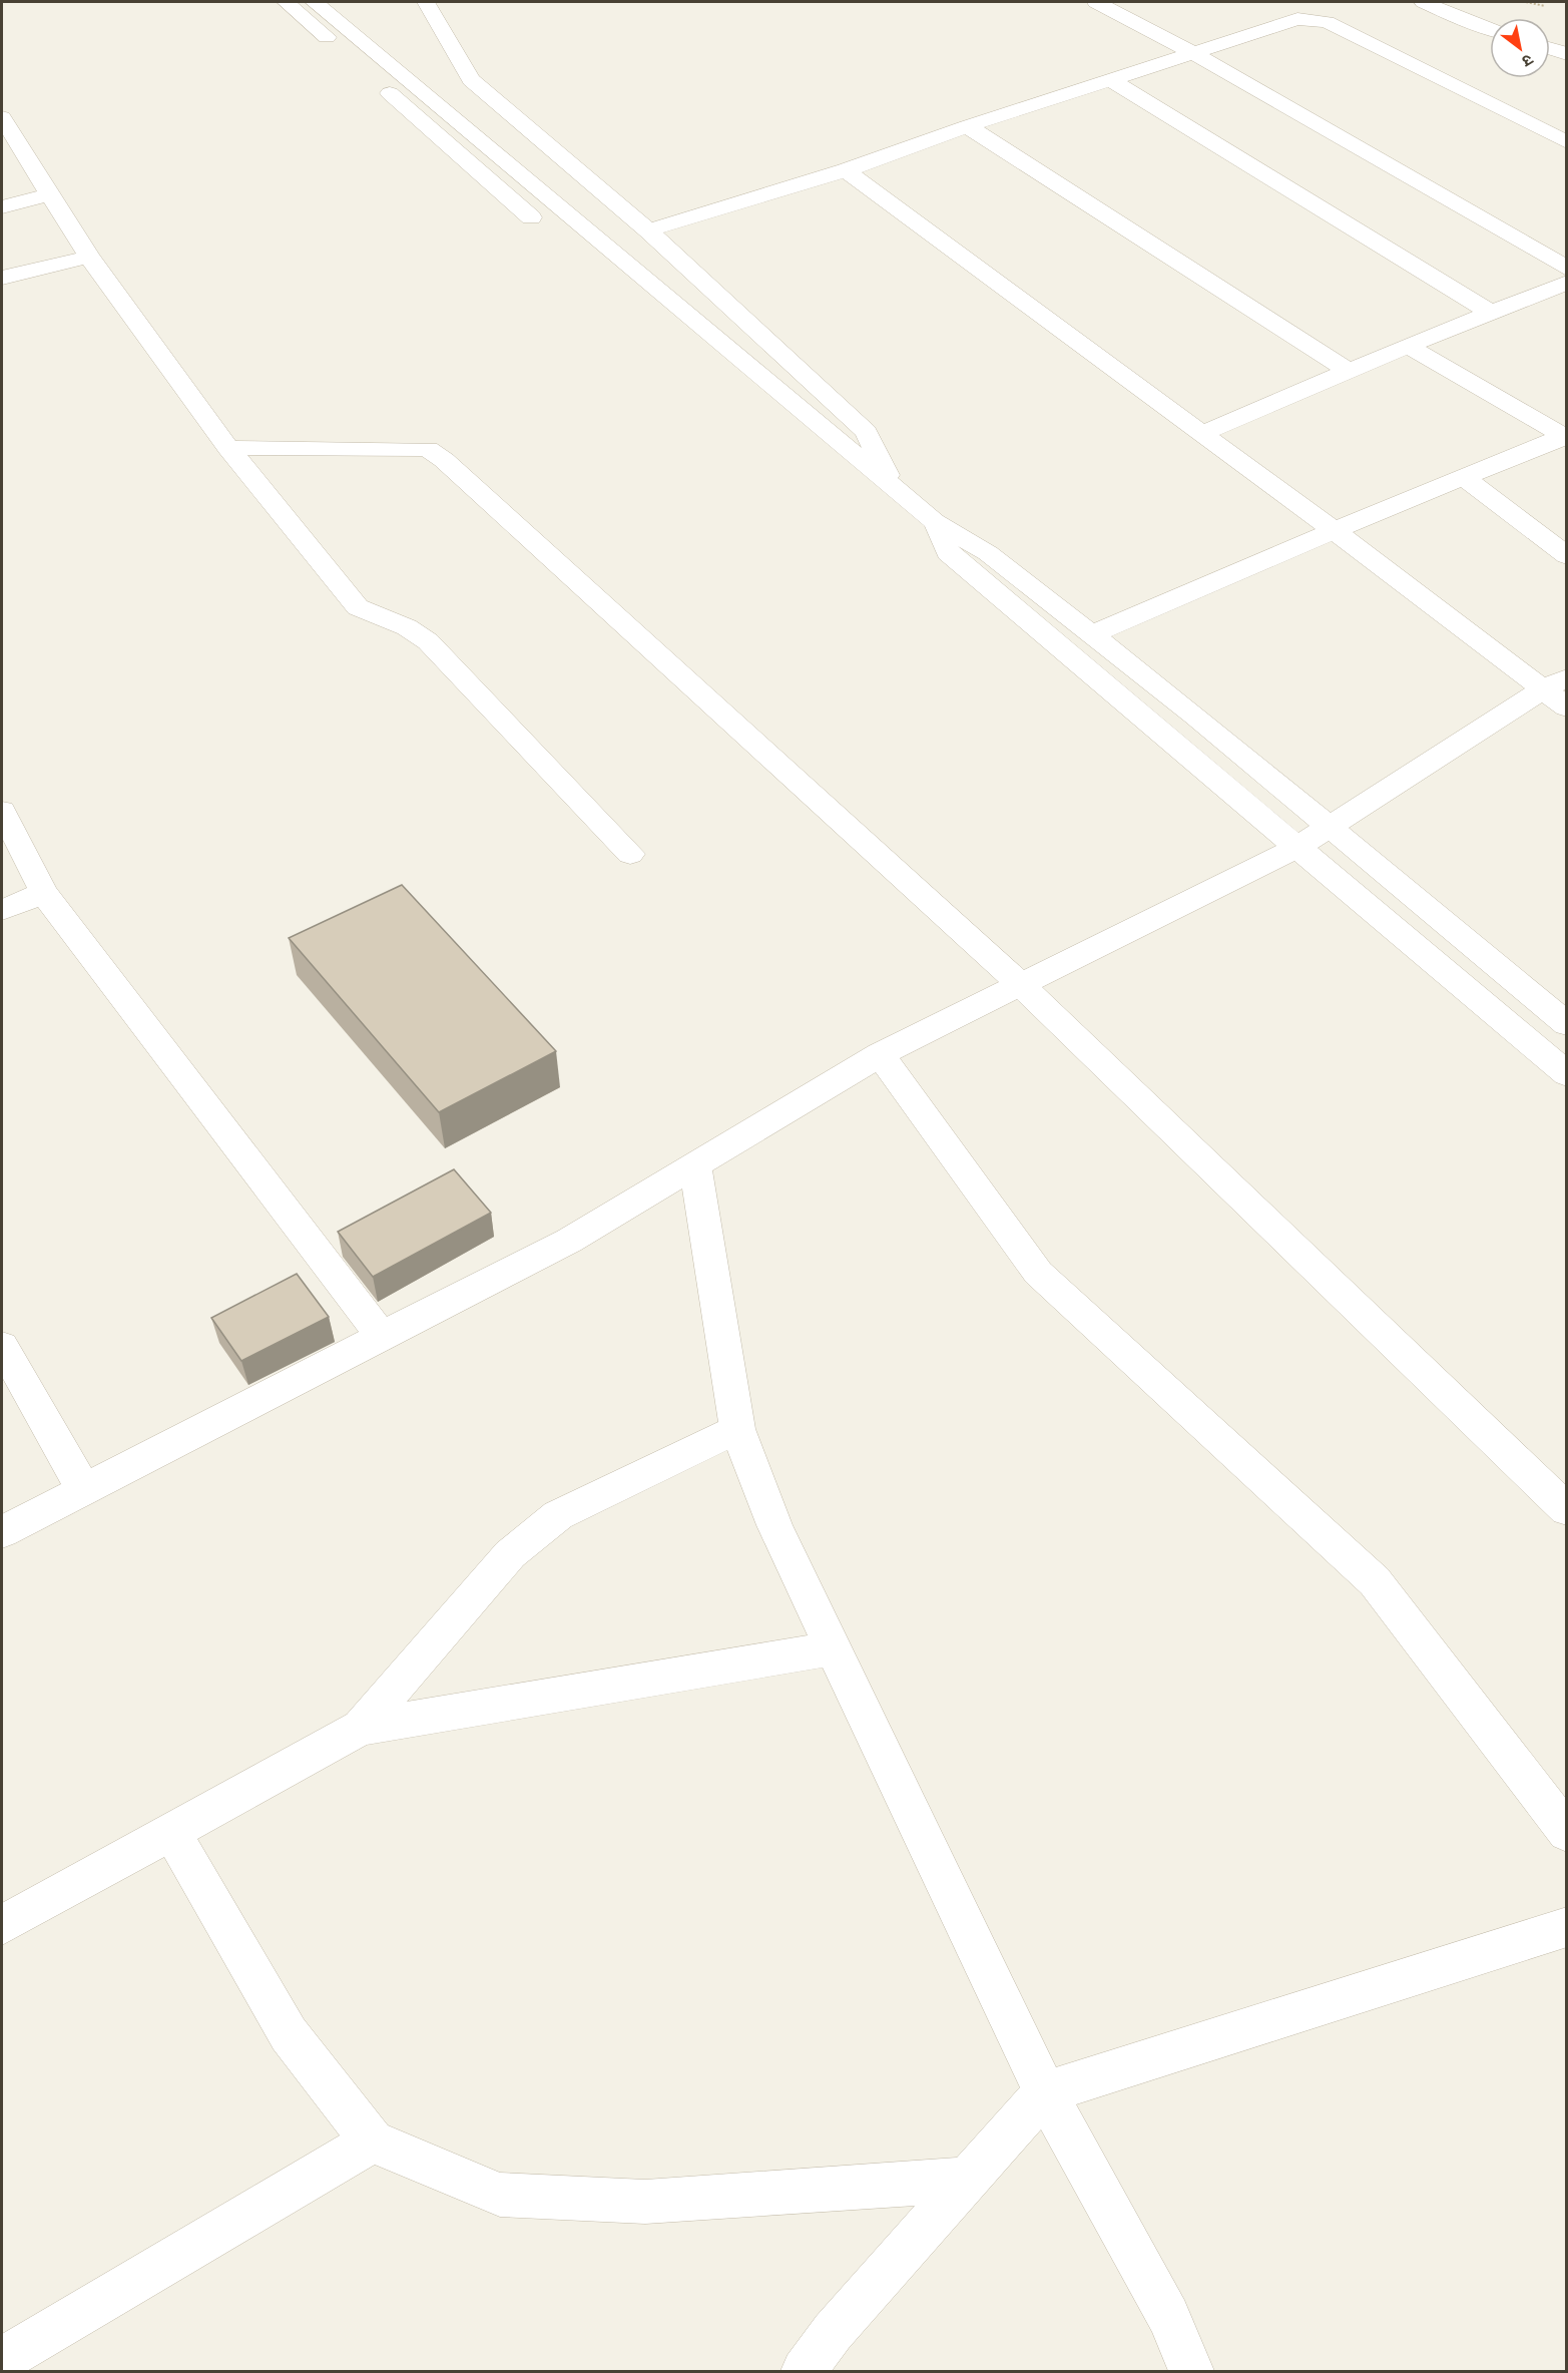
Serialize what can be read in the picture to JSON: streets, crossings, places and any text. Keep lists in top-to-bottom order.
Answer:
{
  "north": "bottom right"
}
